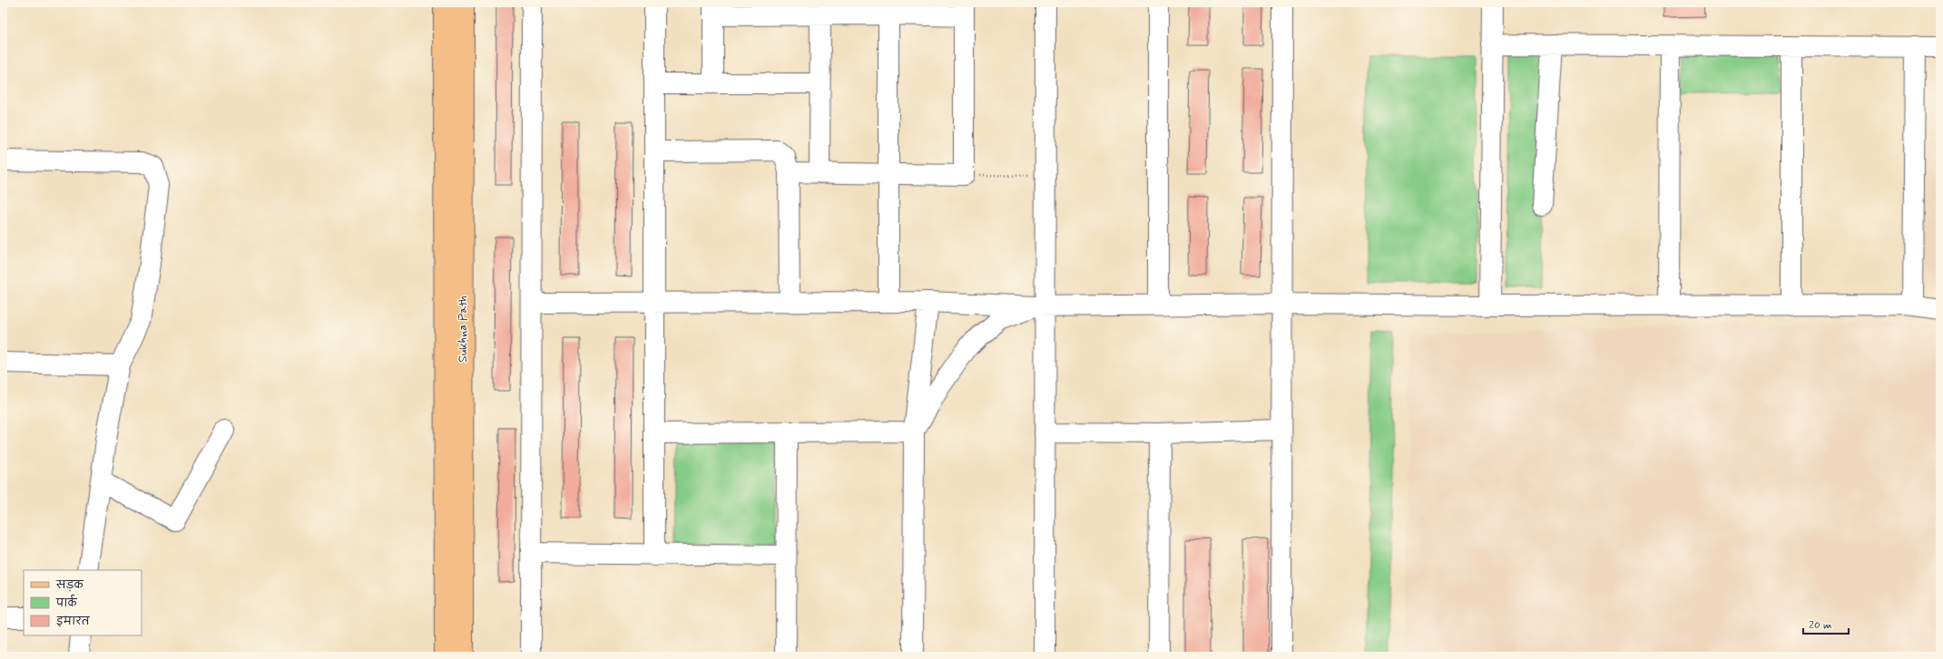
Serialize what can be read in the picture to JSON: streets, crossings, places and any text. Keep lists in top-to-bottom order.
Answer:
{
  "streets": {
    "main road": ["Sukhna Path"]
  },
  "legend": ["सड़क", "पार्क", "इमारत"],
  "scale_bar": "20 m"
}
